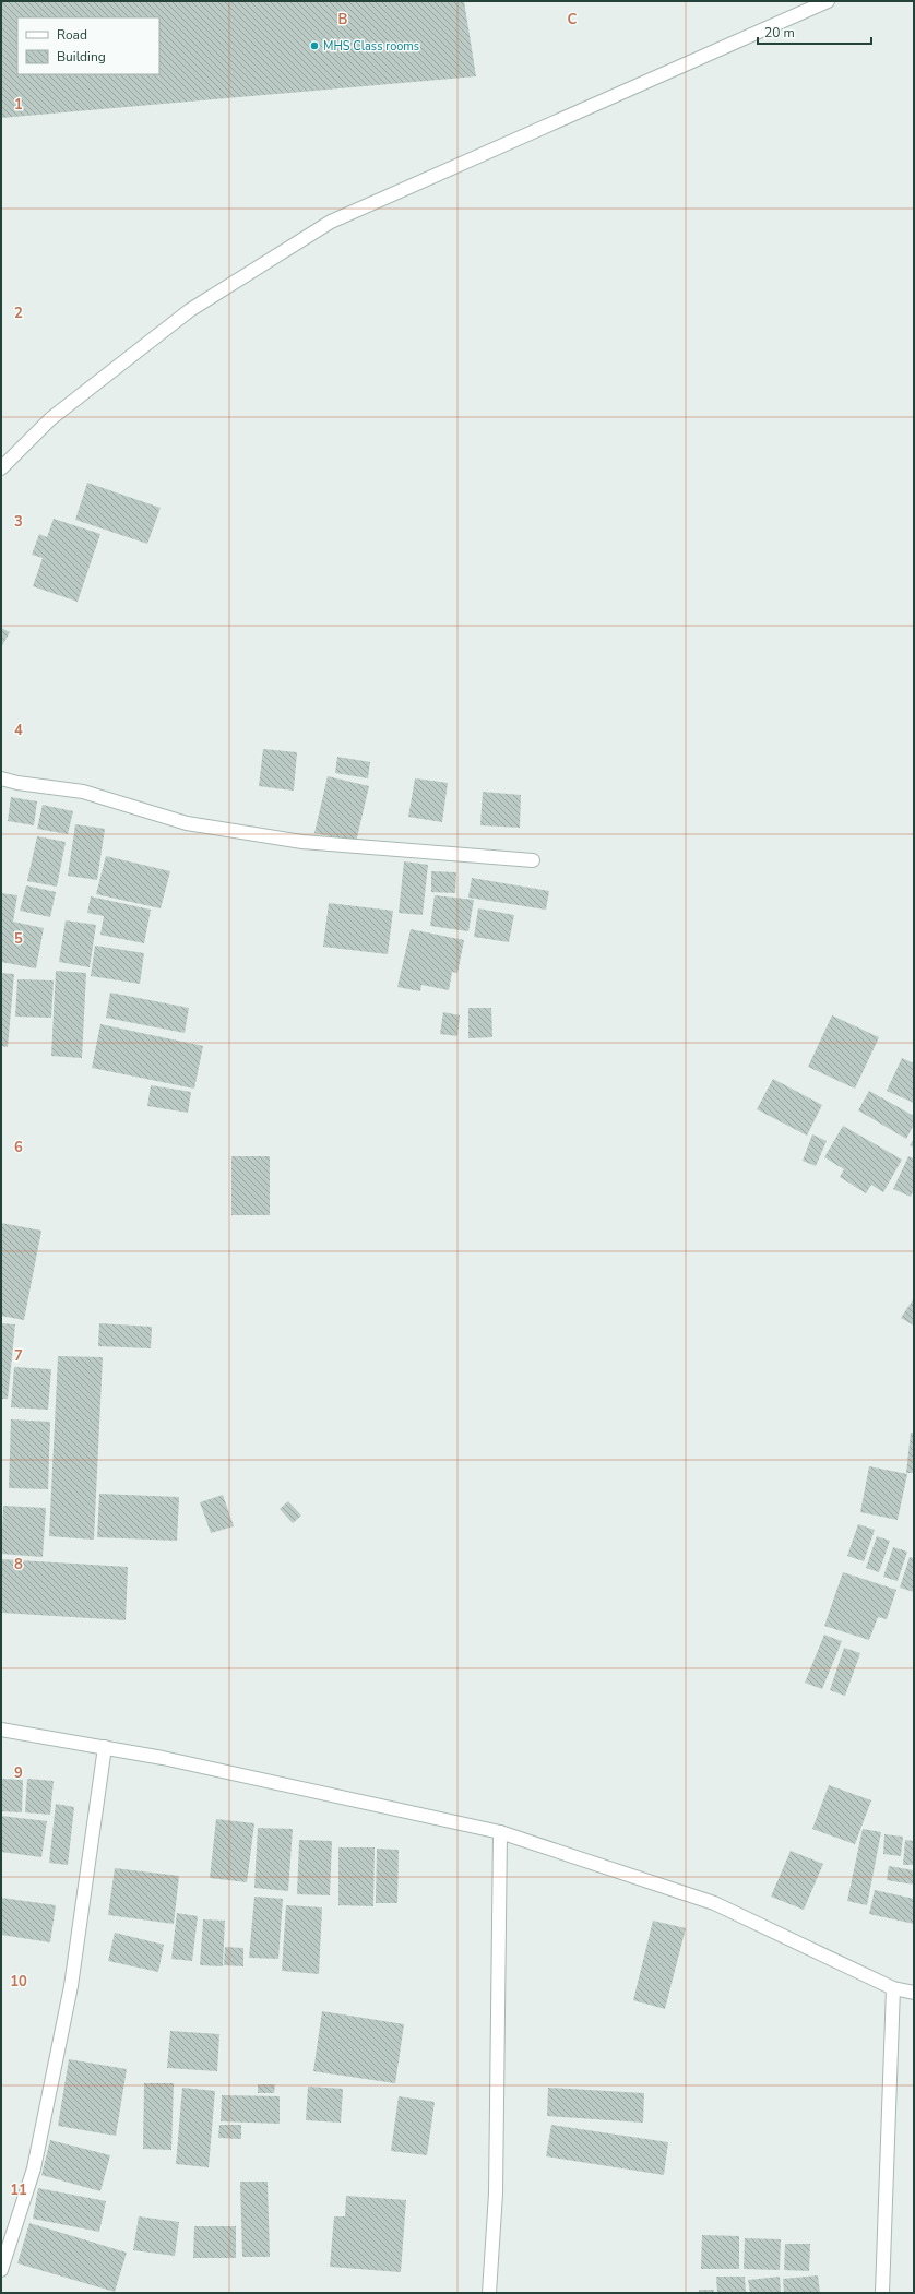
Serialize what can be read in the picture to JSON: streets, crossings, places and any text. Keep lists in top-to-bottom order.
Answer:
{
  "places": ["MHS Class rooms"],
  "legend": ["Road", "Building"],
  "scale_bar": "20 m",
  "grid": {
    "columns": ["B", "C"],
    "rows": [
      "1",
      "2",
      "3",
      "4",
      "5",
      "6",
      "7",
      "8",
      "9",
      "10",
      "11"
    ]
  }
}
